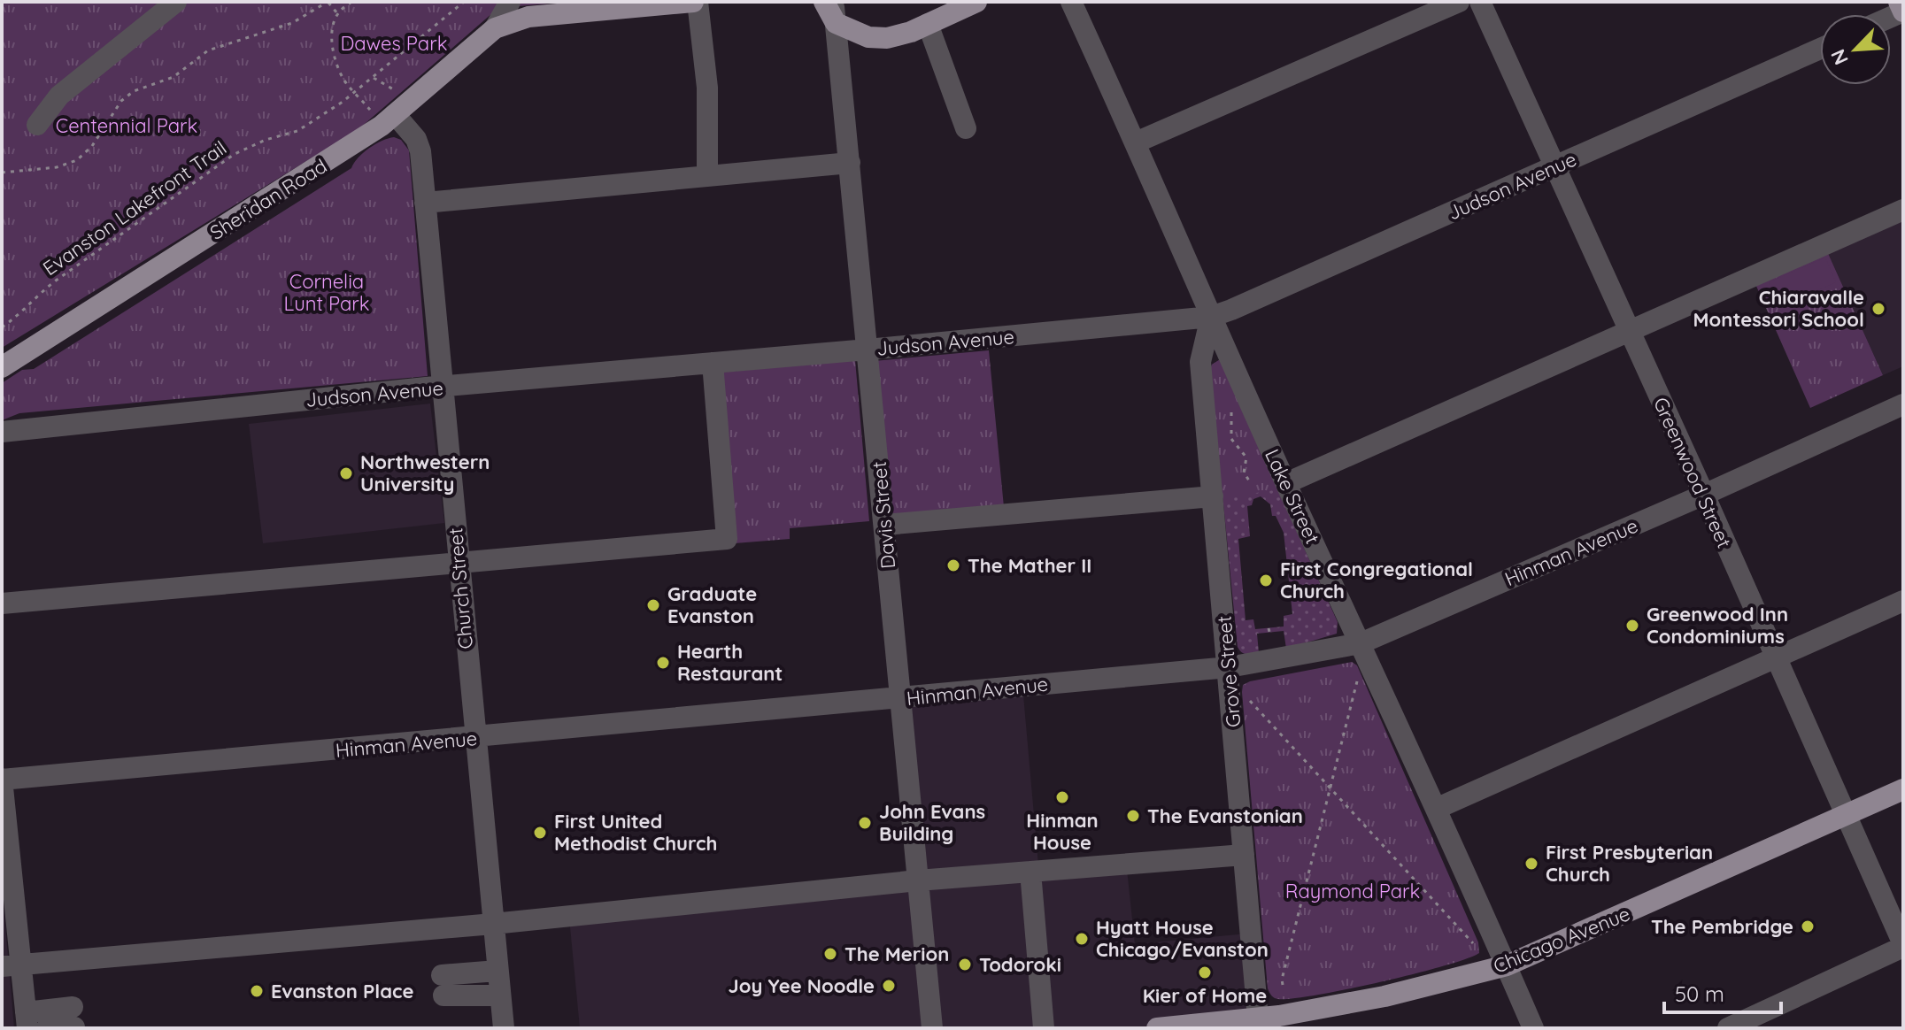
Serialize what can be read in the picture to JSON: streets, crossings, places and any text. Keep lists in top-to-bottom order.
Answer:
{
  "streets": {
    "main road": ["Sheridan Road", "Chicago Avenue"],
    "street": [
      "Judson Avenue",
      "Greenwood Street",
      "Lake Street",
      "Davis Street",
      "Hinman Avenue",
      "Church Street",
      "Grove Street"
    ],
    "path": ["Evanston Lakefront Trail"]
  },
  "crossings": [
    ["Judson Avenue", "Greenwood Street"],
    ["Judson Avenue", "Lake Street"],
    ["Judson Avenue", "Davis Street"],
    ["Judson Avenue", "Church Street"],
    ["Judson Avenue", "Grove Street"],
    ["Sheridan Road", "Church Street"],
    ["Greenwood Street", "Hinman Avenue"],
    ["Greenwood Street", "Chicago Avenue"],
    ["Lake Street", "Hinman Avenue"],
    ["Lake Street", "Grove Street"],
    ["Lake Street", "Chicago Avenue"],
    ["Davis Street", "Hinman Avenue"],
    ["Hinman Avenue", "Church Street"],
    ["Hinman Avenue", "Grove Street"],
    ["Grove Street", "Chicago Avenue"]
  ],
  "parks": [
    "Dawes Park",
    "Centennial Park",
    "Cornelia Lunt Park",
    "Raymond Park"
  ],
  "places": [
    "Chiaravalle Montessori School",
    "Northwestern University",
    "The Mather II",
    "First Congregational Church",
    "Graduate Evanston",
    "Greenwood Inn Condominiums",
    "Hearth Restaurant",
    "Hinman House",
    "The Evanstonian",
    "John Evans Building",
    "First United Methodist Church",
    "First Presbyterian Church",
    "The Pembridge",
    "Hyatt House Chicago/Evanston",
    "The Merion",
    "Todoroki",
    "Kier of Home",
    "Joy Yee Noodle",
    "Evanston Place"
  ],
  "scale_bar": "50 m",
  "north": "bottom left"
}
